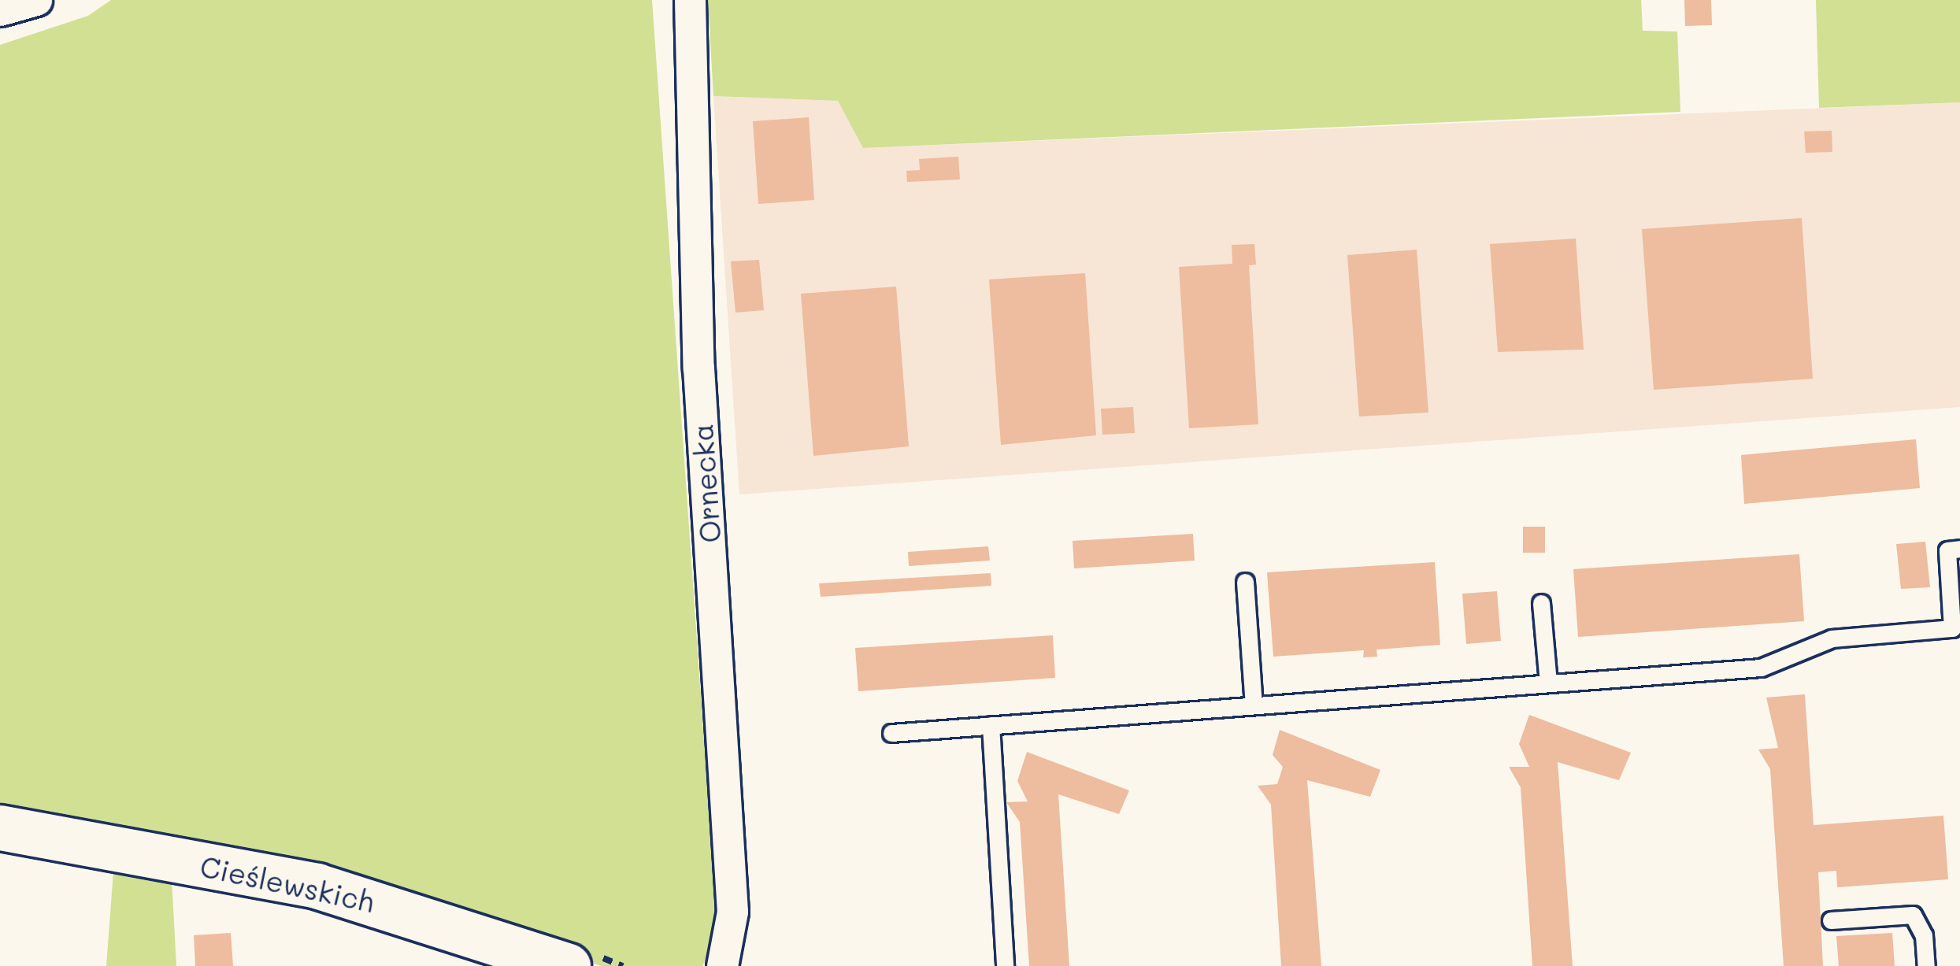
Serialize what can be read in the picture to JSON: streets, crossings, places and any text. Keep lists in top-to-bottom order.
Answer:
{
  "streets": {
    "street": ["Ornecka", "Cieślewskich"]
  }
}
